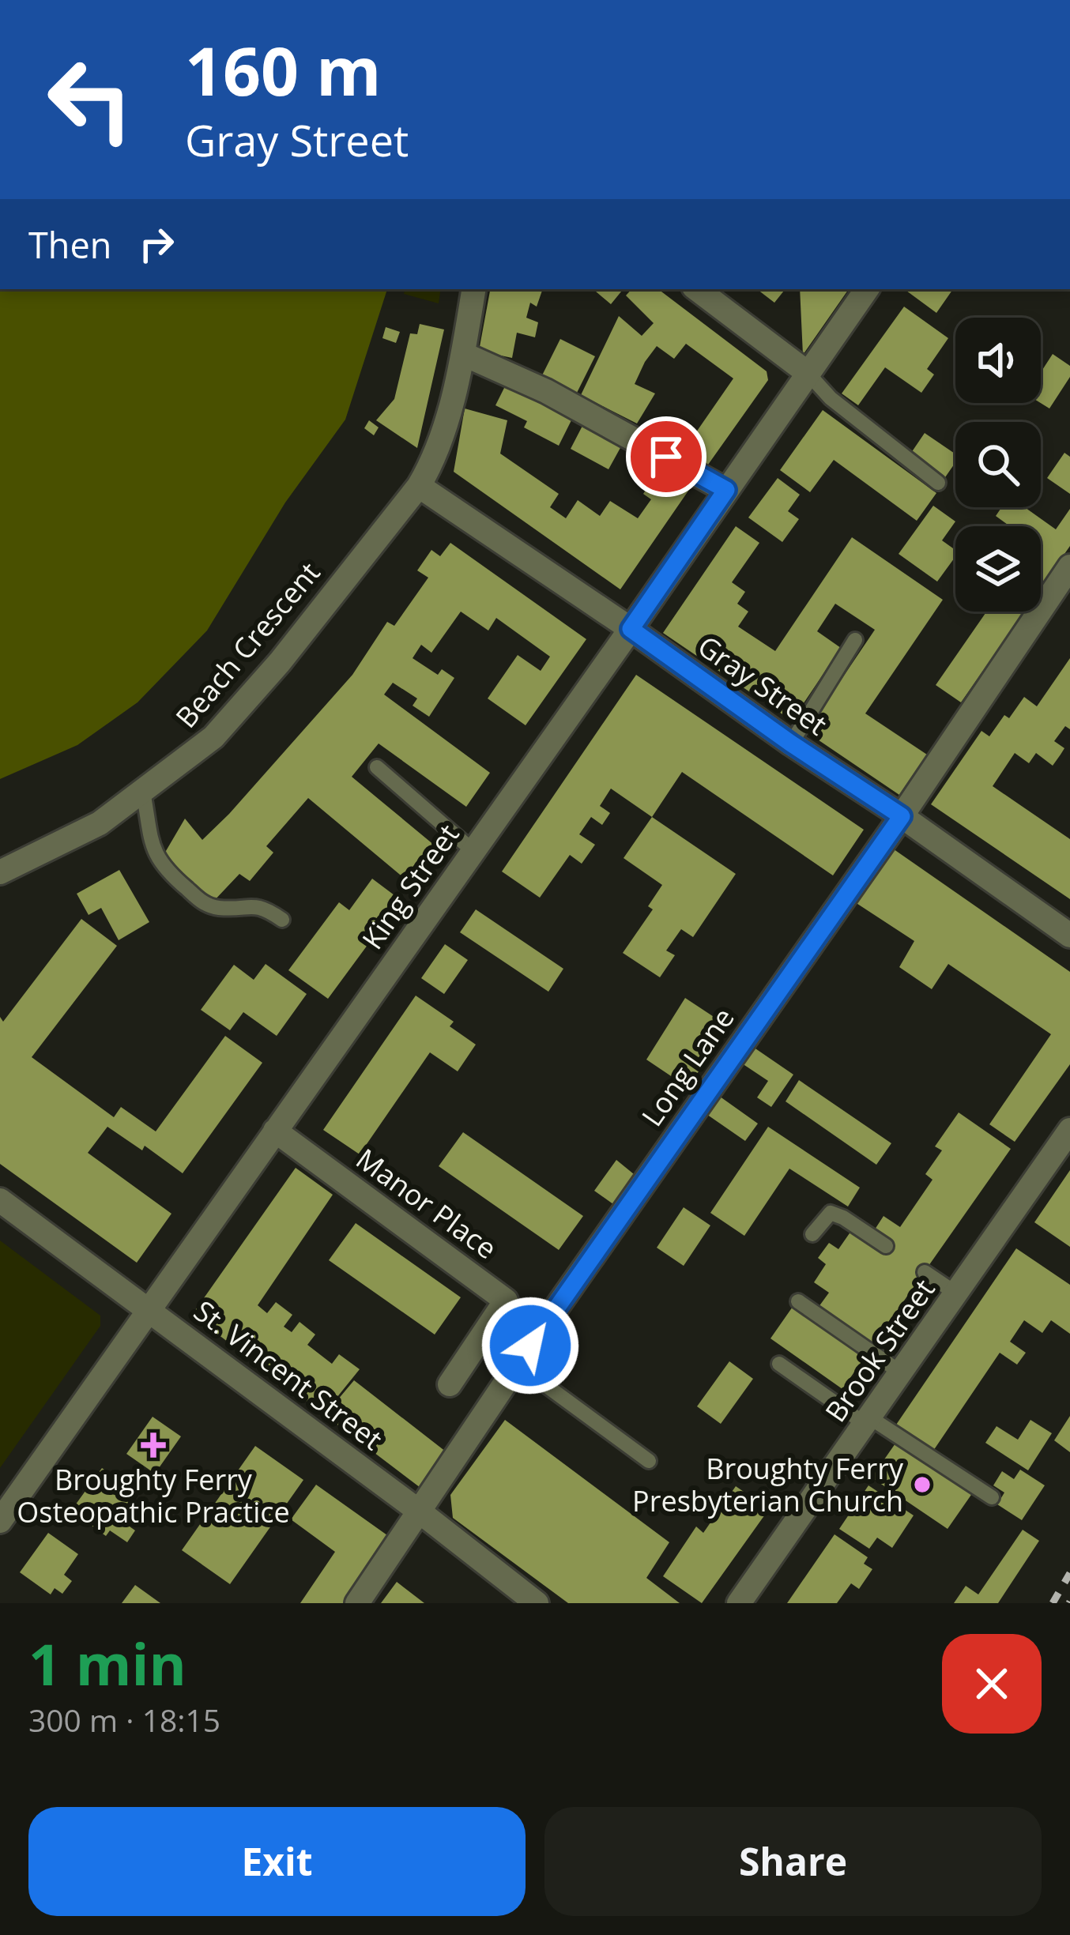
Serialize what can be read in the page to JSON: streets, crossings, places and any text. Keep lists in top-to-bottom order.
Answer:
{
  "streets": {
    "street": [
      "Beach Crescent",
      "Gray Street",
      "King Street",
      "Long Lane",
      "Manor Place",
      "Brook Street",
      "St. Vincent Street"
    ]
  },
  "crossings": [
    ["Beach Crescent", "Gray Street"],
    ["Gray Street", "King Street"],
    ["Gray Street", "Long Lane"],
    ["King Street", "Manor Place"],
    ["King Street", "St. Vincent Street"],
    ["Long Lane", "St. Vincent Street"]
  ],
  "places": {
    "health": ["Broughty Ferry Osteopathic Practice"],
    "other": ["Broughty Ferry Presbyterian Church"]
  },
  "page": {
    "turn": ["160 m", "Gray Street"],
    "then": "Then",
    "heading": ["1 min", "300 m · 18:15"],
    "buttons": ["Exit", "Share"]
  }
}
